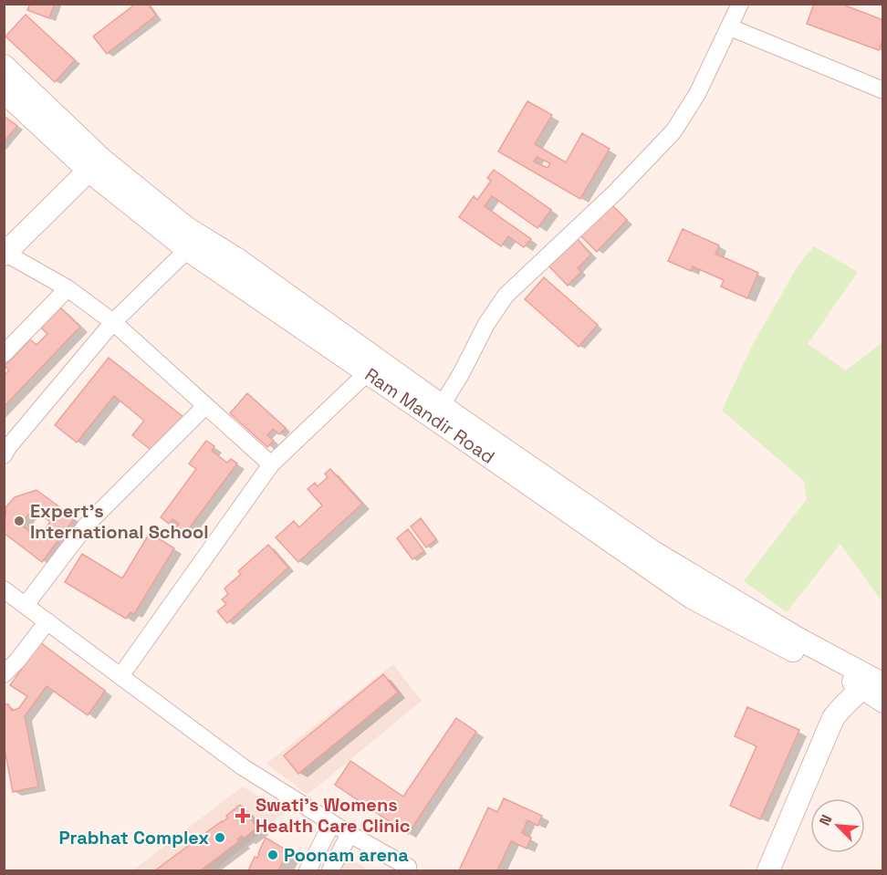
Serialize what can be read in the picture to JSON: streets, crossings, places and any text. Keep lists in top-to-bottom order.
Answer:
{
  "streets": {
    "main road": ["Ram Mandir Road"]
  },
  "places": {
    "other": ["Expert's International School", "Prabhat Complex", "Poonam arena"],
    "health": ["Swati's Womens Health Care Clinic"]
  },
  "north": "top left"
}
